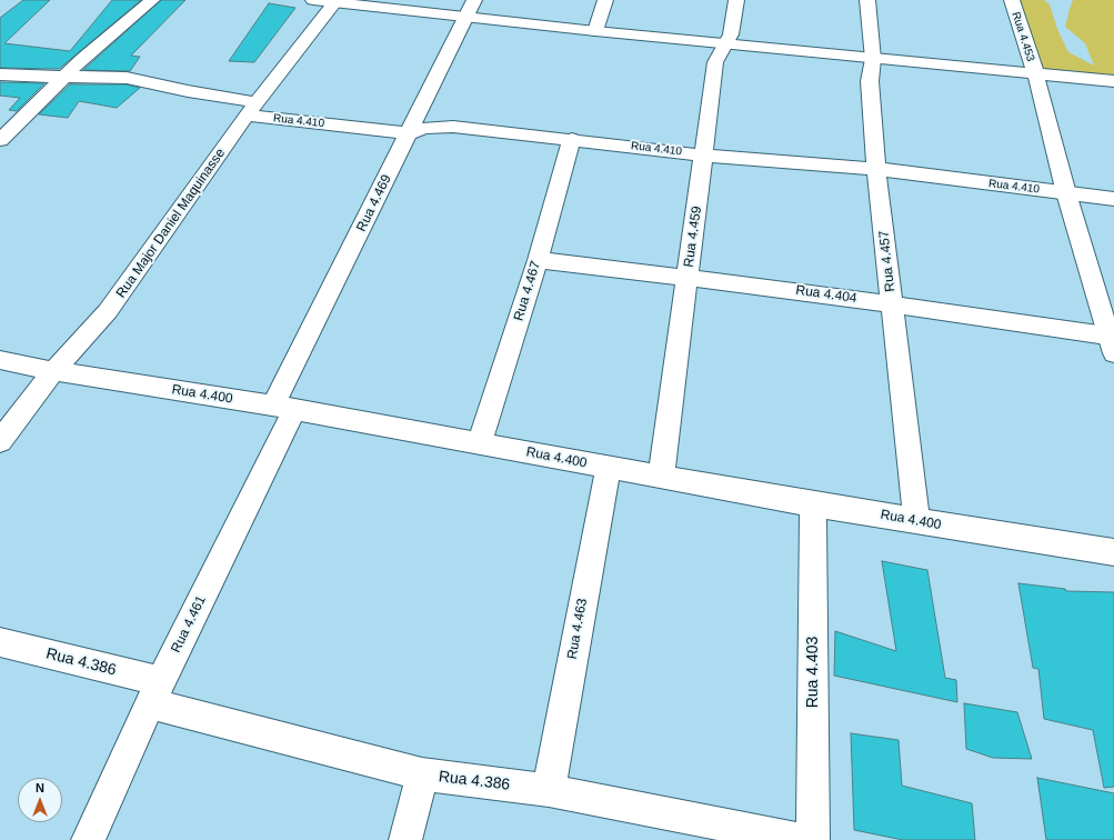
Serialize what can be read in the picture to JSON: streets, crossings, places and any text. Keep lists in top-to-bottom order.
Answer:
{
  "streets": {
    "street": [
      "Rua 4.453",
      "Rua 4.410",
      "Rua 4.469",
      "Rua Major Daniel Maquinasse",
      "Rua 4.459",
      "Rua 4.457",
      "Rua 4.467",
      "Rua 4.404",
      "Rua 4.400",
      "Rua 4.461",
      "Rua 4.463",
      "Rua 4.386",
      "Rua 4.403"
    ]
  },
  "crossings": [
    ["Rua 4.453", "Rua 4.410"],
    ["Rua 4.453", "Rua 4.404"],
    ["Rua 4.410", "Rua 4.469"],
    ["Rua 4.410", "Rua Major Daniel Maquinasse"],
    ["Rua 4.410", "Rua 4.459"],
    ["Rua 4.410", "Rua 4.457"],
    ["Rua 4.410", "Rua 4.467"],
    ["Rua 4.469", "Rua 4.400"],
    ["Rua 4.469", "Rua 4.461"],
    ["Rua Major Daniel Maquinasse", "Rua 4.400"],
    ["Rua 4.459", "Rua 4.404"],
    ["Rua 4.459", "Rua 4.400"],
    ["Rua 4.457", "Rua 4.404"],
    ["Rua 4.457", "Rua 4.400"],
    ["Rua 4.467", "Rua 4.404"],
    ["Rua 4.467", "Rua 4.400"],
    ["Rua 4.400", "Rua 4.461"],
    ["Rua 4.400", "Rua 4.463"],
    ["Rua 4.400", "Rua 4.403"],
    ["Rua 4.461", "Rua 4.386"],
    ["Rua 4.463", "Rua 4.386"]
  ],
  "north": "top"
}
